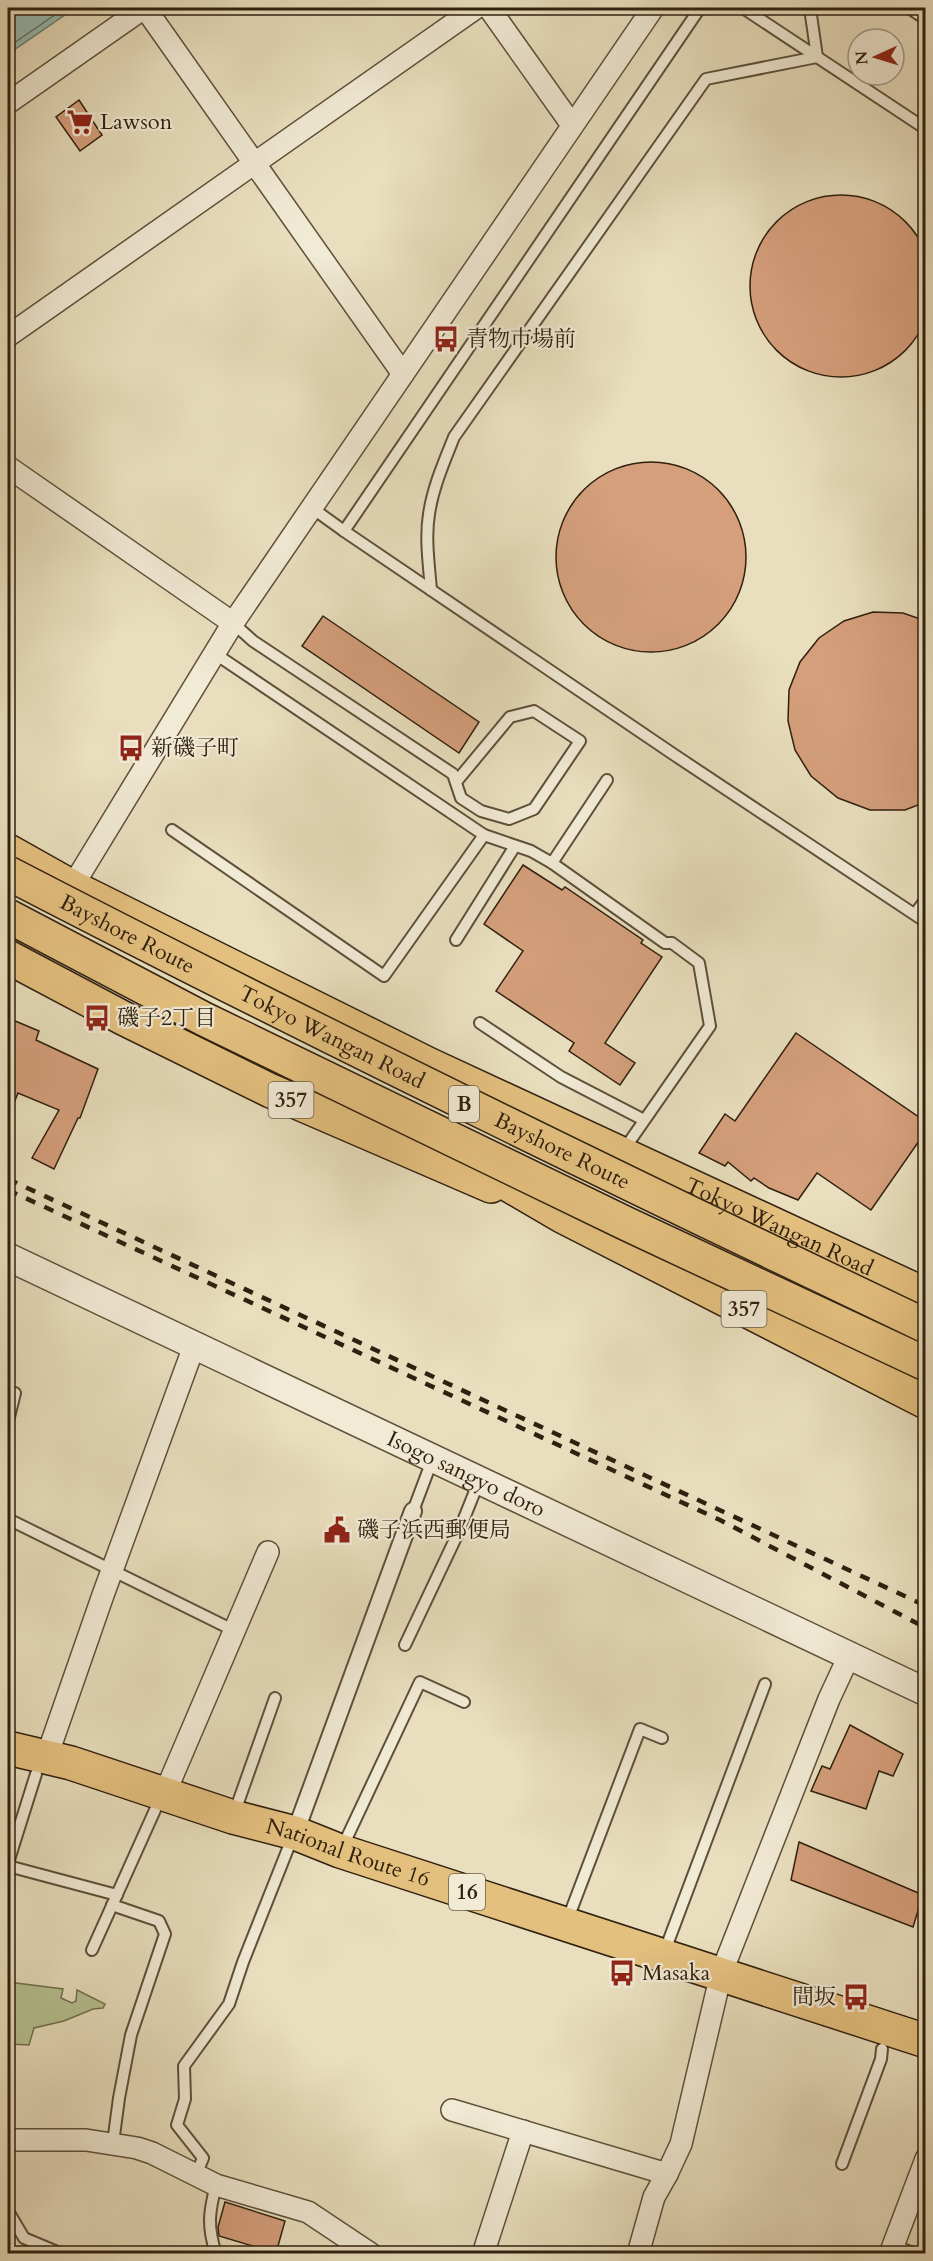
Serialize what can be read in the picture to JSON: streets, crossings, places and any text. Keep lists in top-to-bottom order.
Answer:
{
  "streets": {
    "highway": [
      "Bayshore Route",
      "Tokyo Wangan Road",
      "357",
      "B",
      "National Route 16",
      "16"
    ],
    "street": ["Isogo sangyo doro"]
  },
  "crossings": [
    ["Tokyo Wangan Road", "357"]
  ],
  "places": {
    "supermarket": ["Lawson"],
    "bus stop": [
      "青物市場前",
      "新磯子町",
      "磯子2丁目",
      "Masaka",
      "間坂"
    ],
    "public building": ["磯子浜西郵便局"]
  },
  "north": "left"
}
